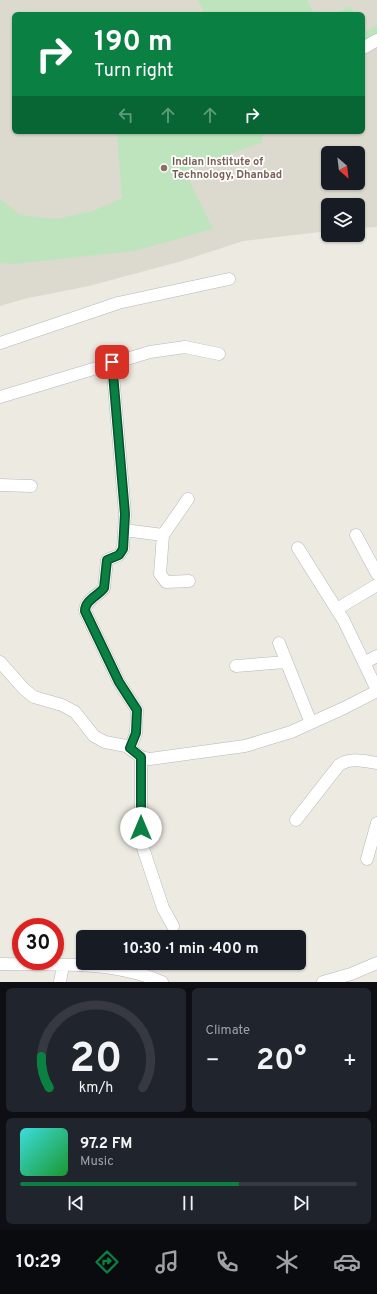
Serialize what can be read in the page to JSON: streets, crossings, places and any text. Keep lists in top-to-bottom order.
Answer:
{
  "places": ["Indian Institute of Technology, Dhanbad"],
  "north": "bottom right",
  "page": {
    "turn": ["190 m", "Turn right"],
    "limit": "30",
    "trip": "10:30 · 1 min · 400 m",
    "tile": "Climate",
    "heat": ["−", "20°", "+"],
    "song": ["97.2 FM", "Music"],
    "tabs": "10:29",
    "gauge": ["20", "km/h"]
  }
}
